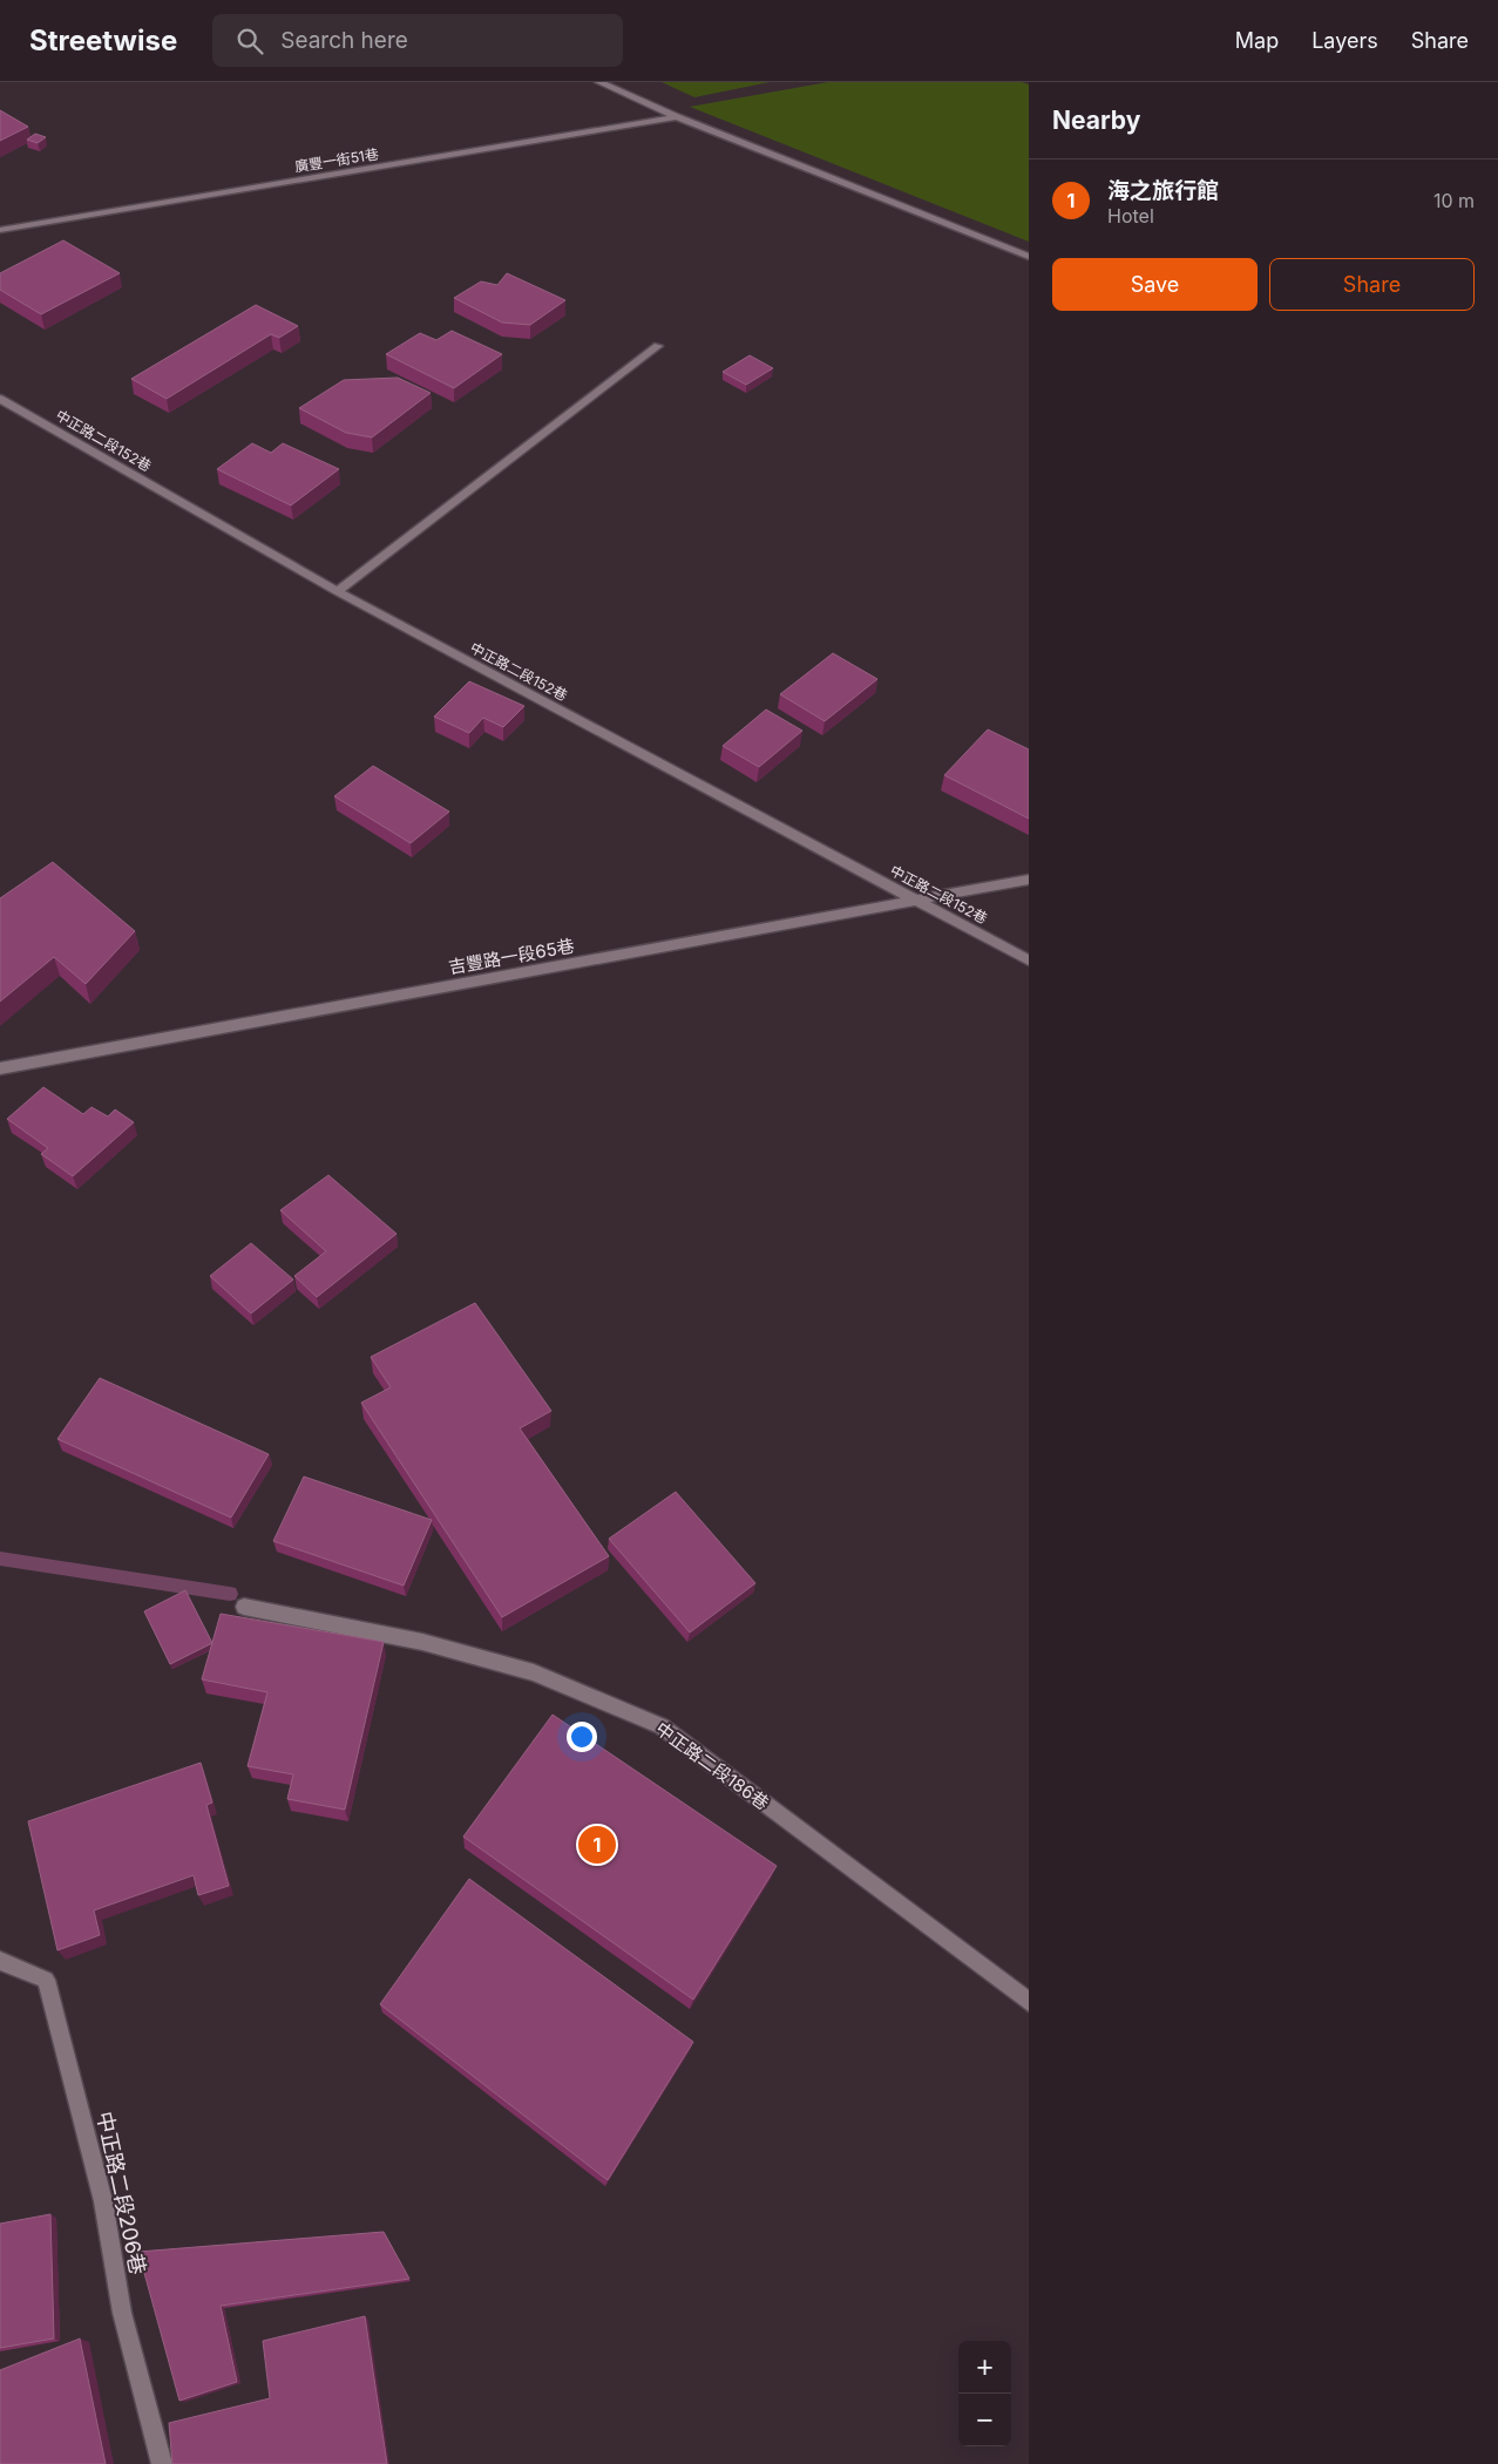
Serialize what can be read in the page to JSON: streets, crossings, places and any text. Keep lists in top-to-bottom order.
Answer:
{
  "streets": {
    "street": [
      "廣豐一街51巷",
      "中正路二段152巷",
      "吉豐路一段65巷",
      "中正路二段186巷",
      "中正路二段206巷"
    ]
  },
  "crossings": [
    ["中正路二段152巷", "吉豐路一段65巷"]
  ],
  "page": {
    "header": "Streetwise",
    "search": "Search here",
    "nav": ["Map", "Layers", "Share"],
    "heading": "Nearby",
    "list": [
      {
        "mark": "1",
        "name": "海之旅行館",
        "note": "Hotel",
        "value": "10 m"
      }
    ],
    "buttons": ["Save", "Share"],
    "pins": "1",
    "map_buttons": ["+", "−"]
  }
}
